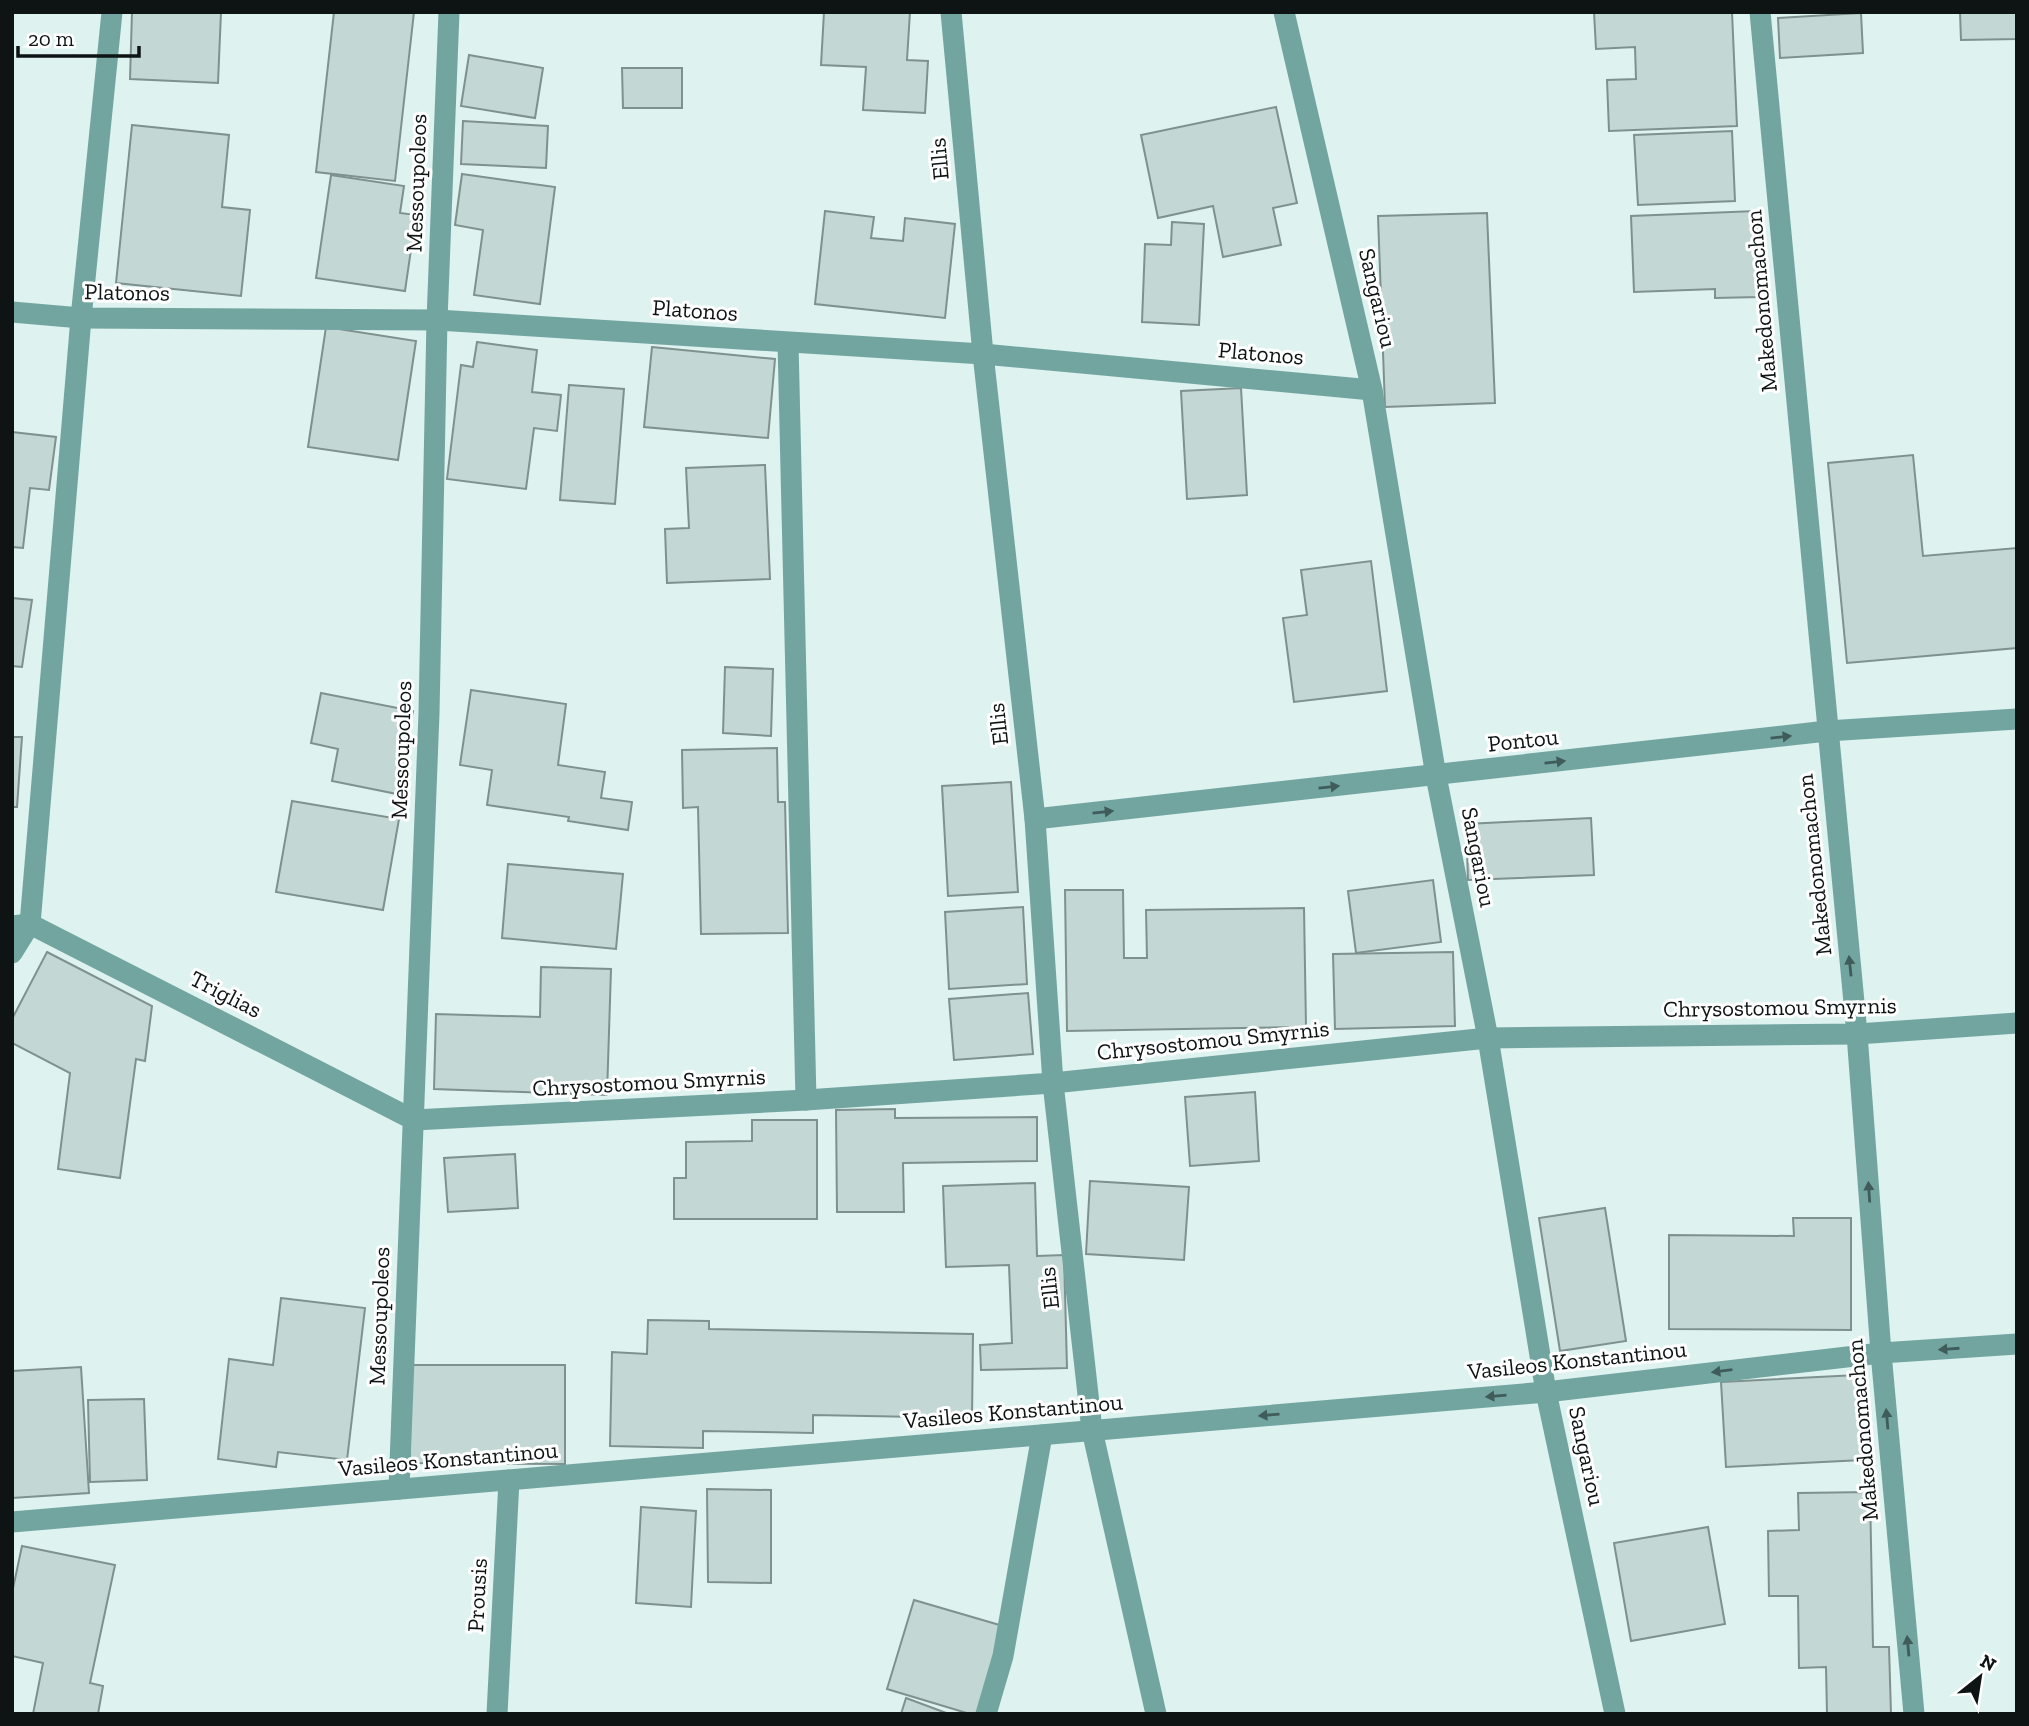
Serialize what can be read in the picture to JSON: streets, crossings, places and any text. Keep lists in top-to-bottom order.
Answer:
{
  "streets": {
    "street": [
      "Ellis",
      "Messoupoleos",
      "Platonos",
      "Sangariou",
      "Makedonomachon",
      "Pontou",
      "Triglias",
      "Chrysostomou Smyrnis",
      "Vasileos Konstantinou",
      "Prousis"
    ]
  },
  "crossings": [
    ["Ellis", "Platonos"],
    ["Ellis", "Pontou"],
    ["Ellis", "Chrysostomou Smyrnis"],
    ["Ellis", "Vasileos Konstantinou"],
    ["Messoupoleos", "Platonos"],
    ["Messoupoleos", "Triglias"],
    ["Messoupoleos", "Chrysostomou Smyrnis"],
    ["Messoupoleos", "Vasileos Konstantinou"],
    ["Platonos", "Sangariou"],
    ["Sangariou", "Pontou"],
    ["Sangariou", "Chrysostomou Smyrnis"],
    ["Sangariou", "Vasileos Konstantinou"],
    ["Makedonomachon", "Pontou"],
    ["Makedonomachon", "Chrysostomou Smyrnis"],
    ["Makedonomachon", "Vasileos Konstantinou"],
    ["Triglias", "Chrysostomou Smyrnis"],
    ["Vasileos Konstantinou", "Prousis"]
  ],
  "one_way": ["Makedonomachon", "Pontou", "Vasileos Konstantinou"],
  "scale_bar": "20 m",
  "north": "top right"
}
